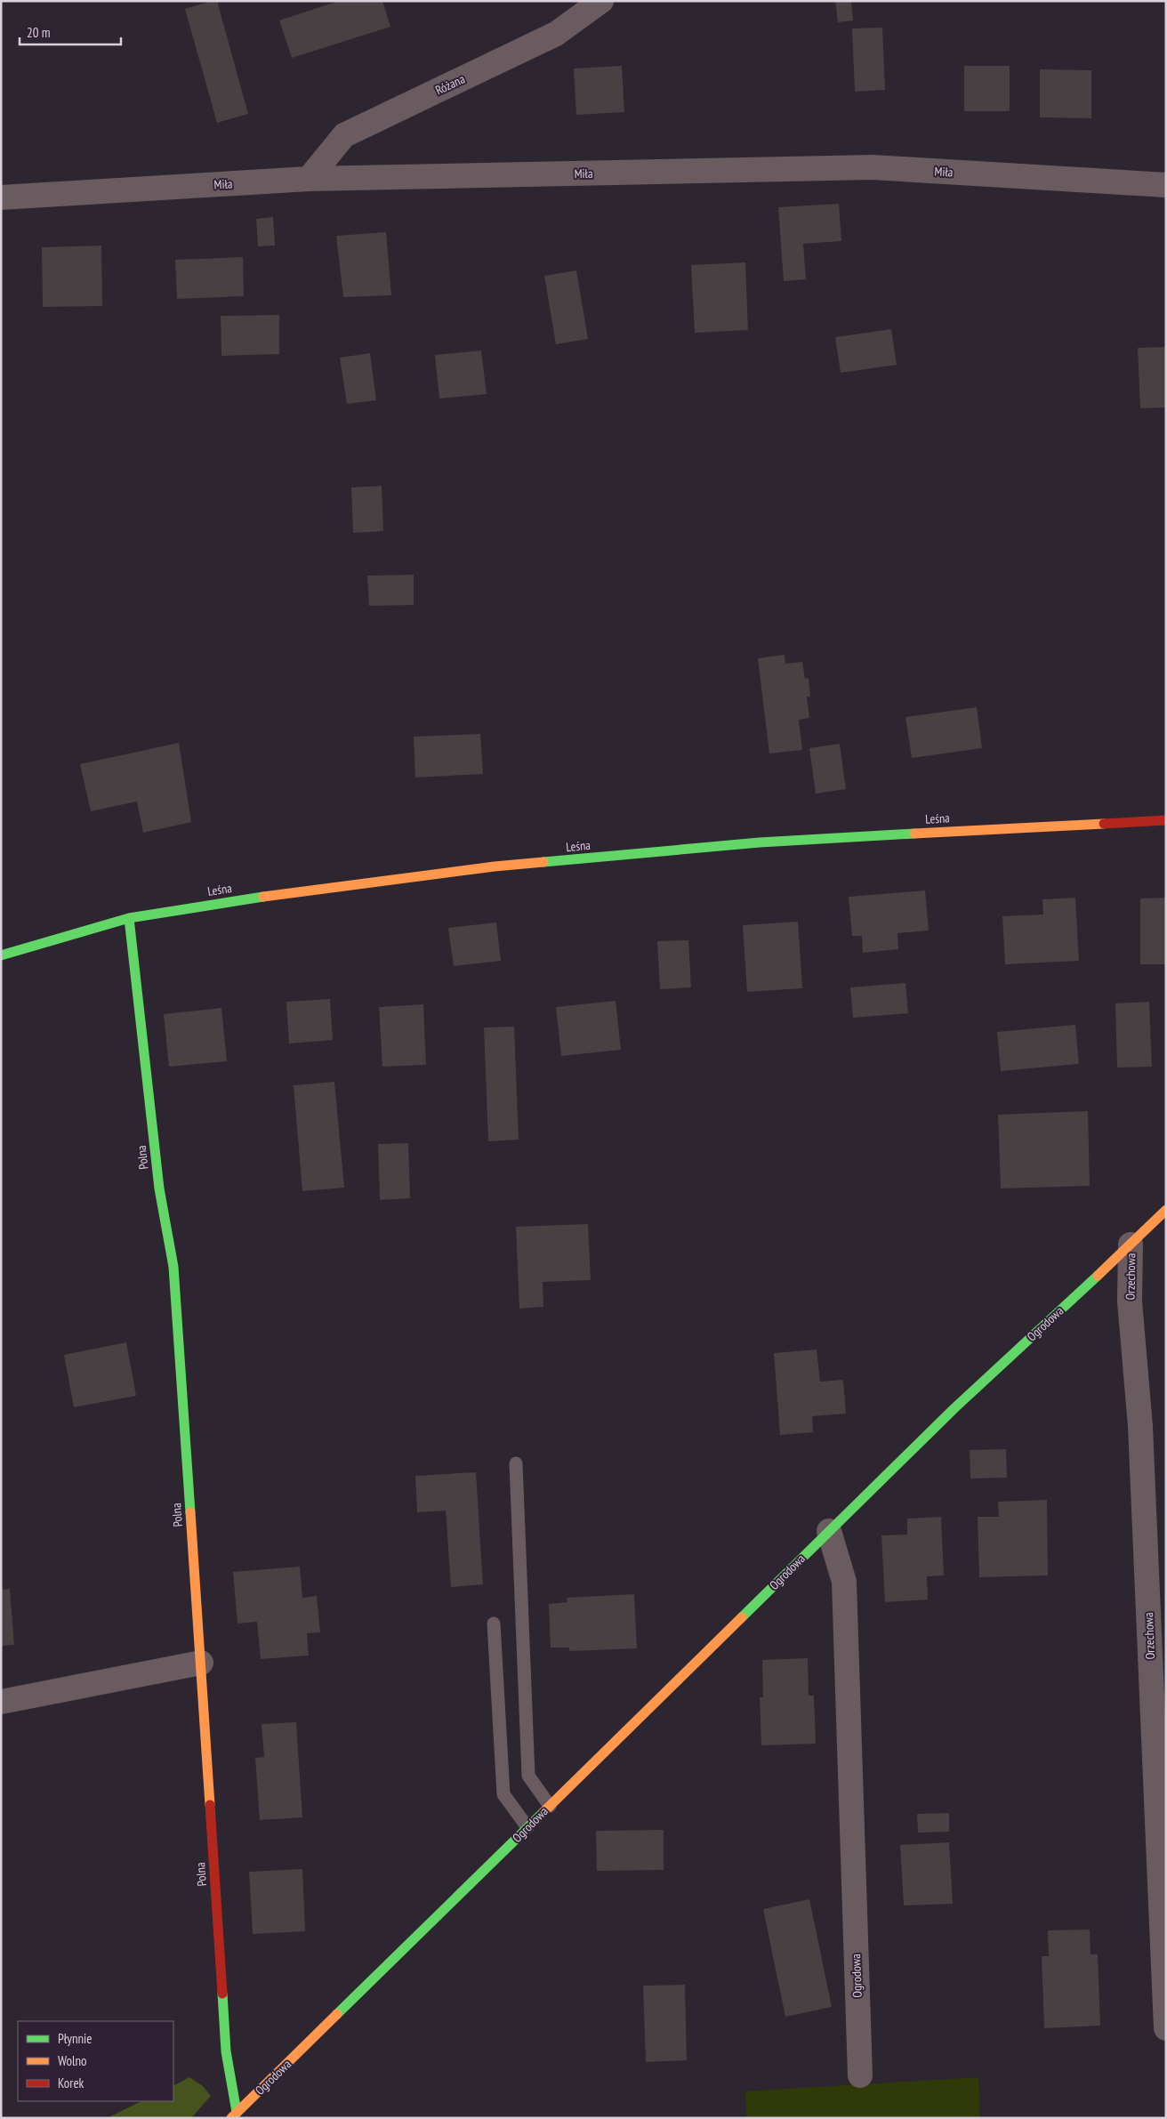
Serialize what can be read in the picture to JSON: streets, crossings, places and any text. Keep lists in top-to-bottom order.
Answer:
{
  "streets": {
    "street": [
      "Różana",
      "Miła",
      "Leśna",
      "Polna",
      "Orzechowa",
      "Ogrodowa"
    ]
  },
  "crossings": [
    ["Różana", "Miła"],
    ["Leśna", "Polna"],
    ["Polna", "Ogrodowa"],
    ["Orzechowa", "Ogrodowa"]
  ],
  "legend": ["Płynnie", "Wolno", "Korek"],
  "scale_bar": "20 m"
}
